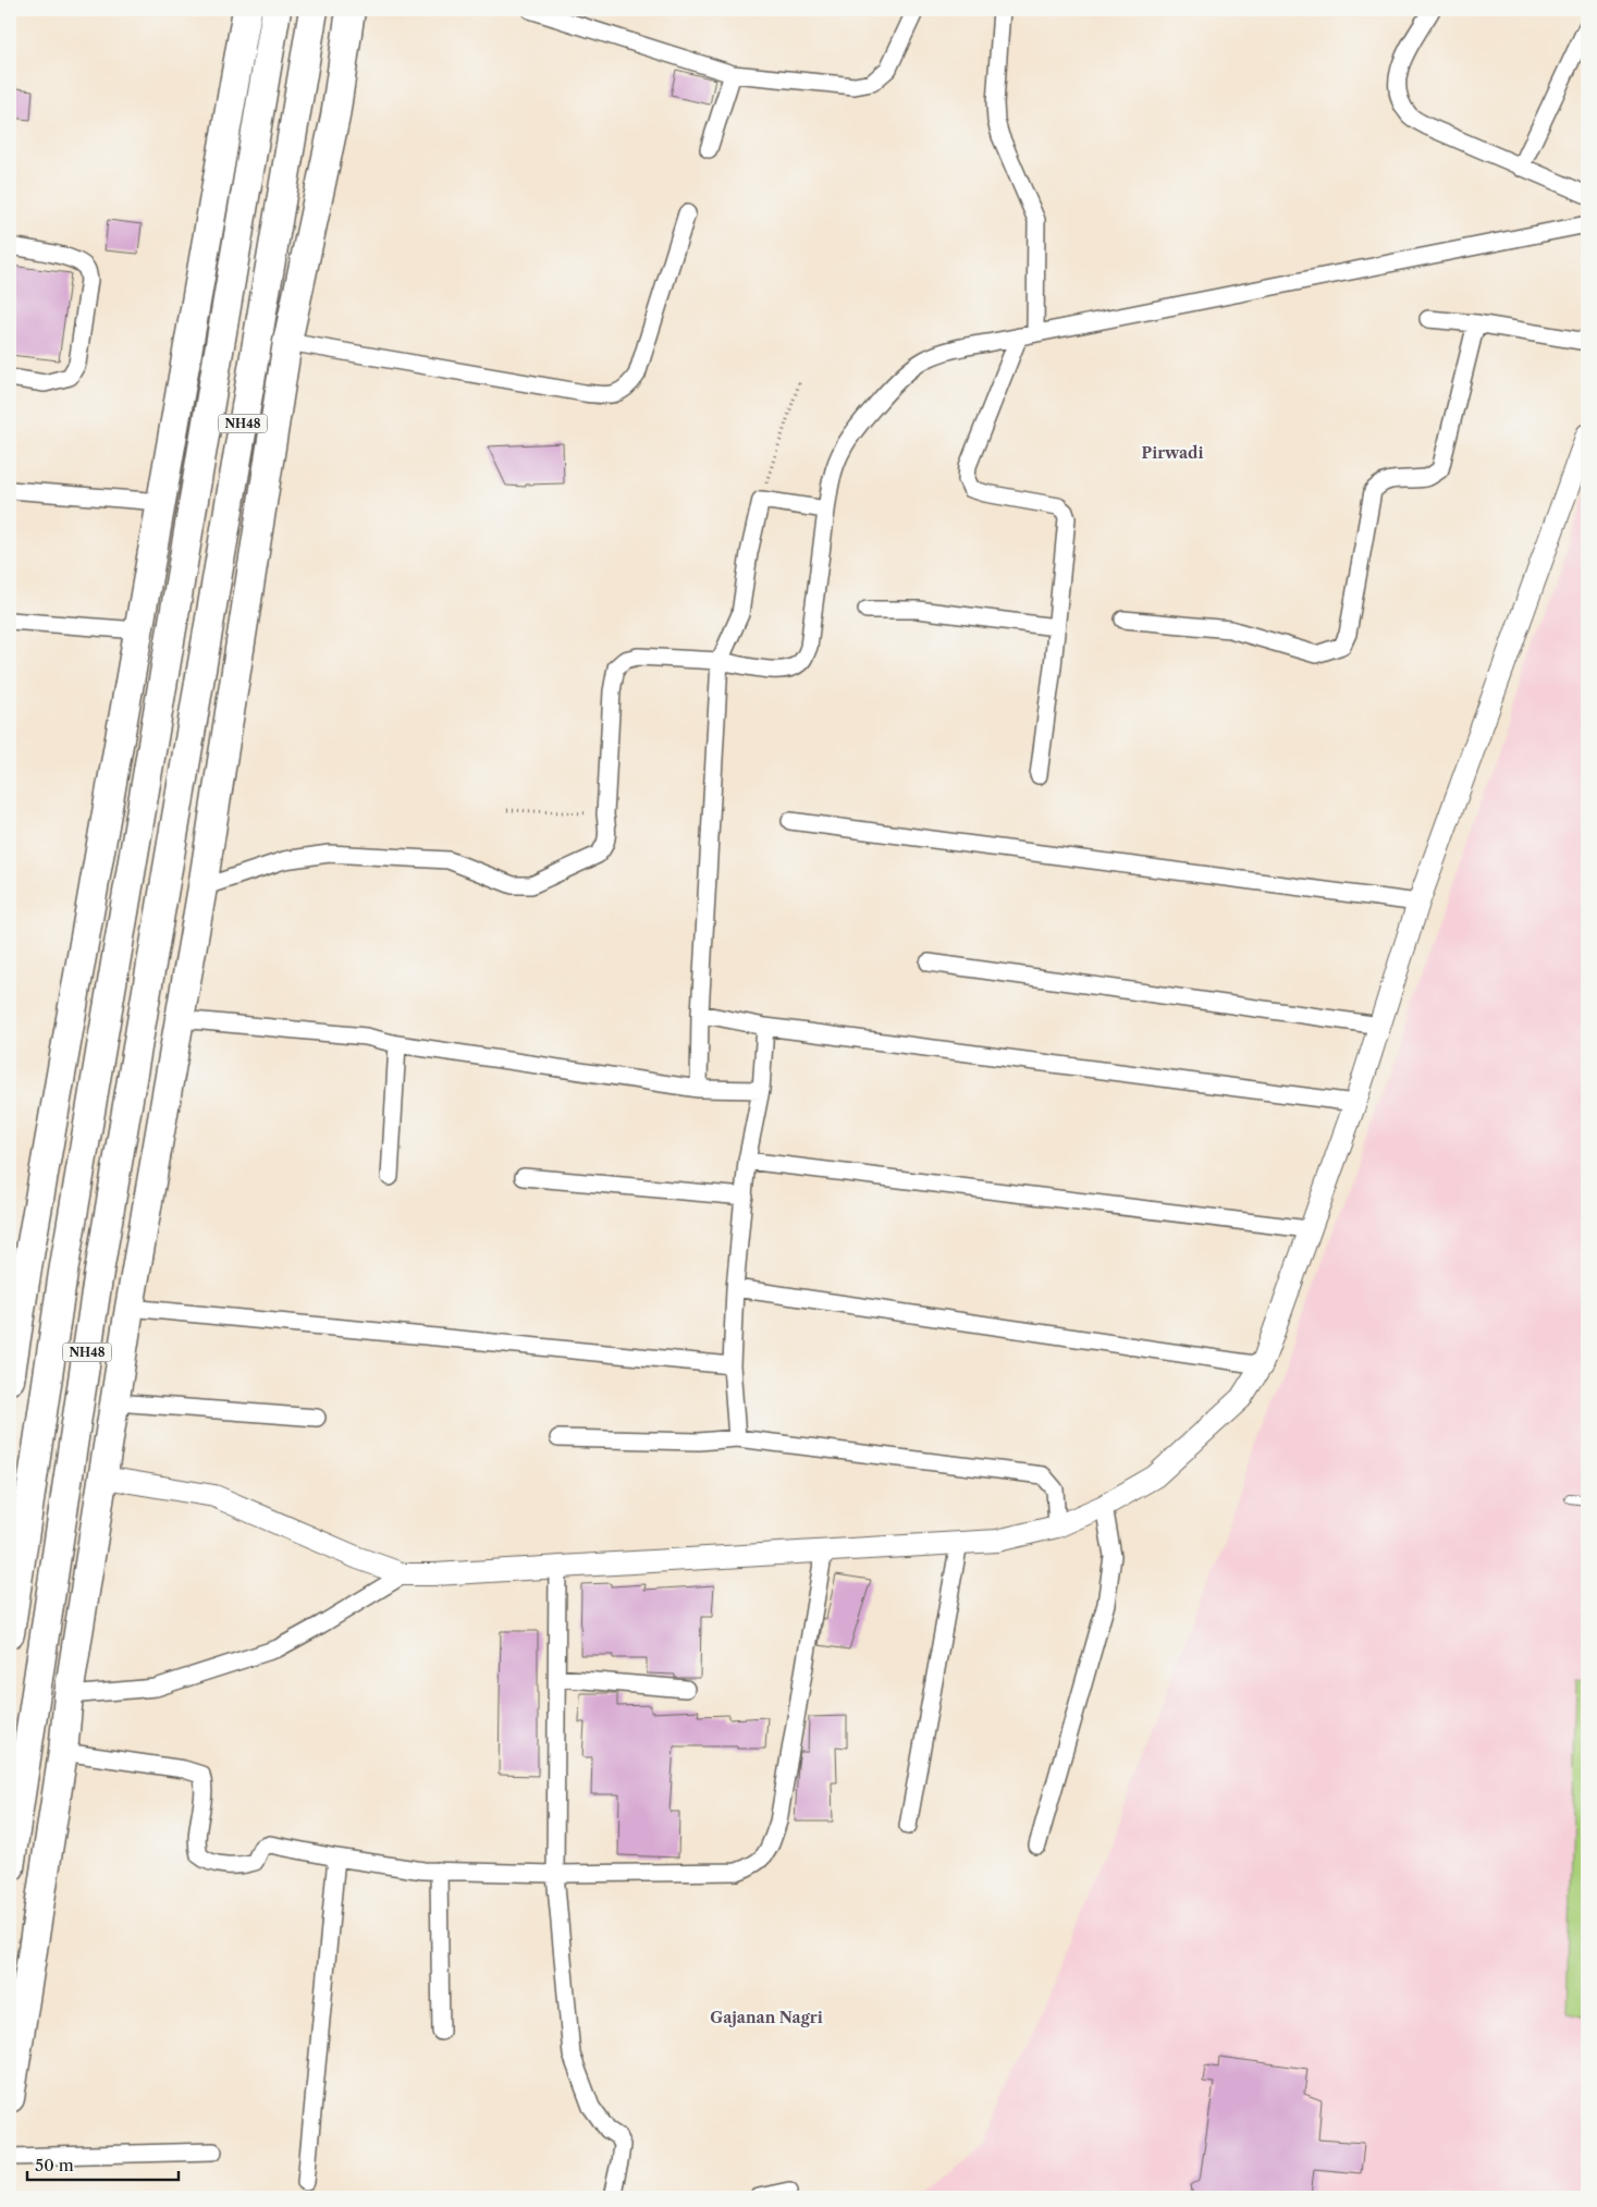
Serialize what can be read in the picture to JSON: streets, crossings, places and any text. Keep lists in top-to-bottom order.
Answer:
{
  "streets": {
    "highway": ["NH48"]
  },
  "districts": ["Pirwadi", "Gajanan Nagri"],
  "scale_bar": "50 m"
}
